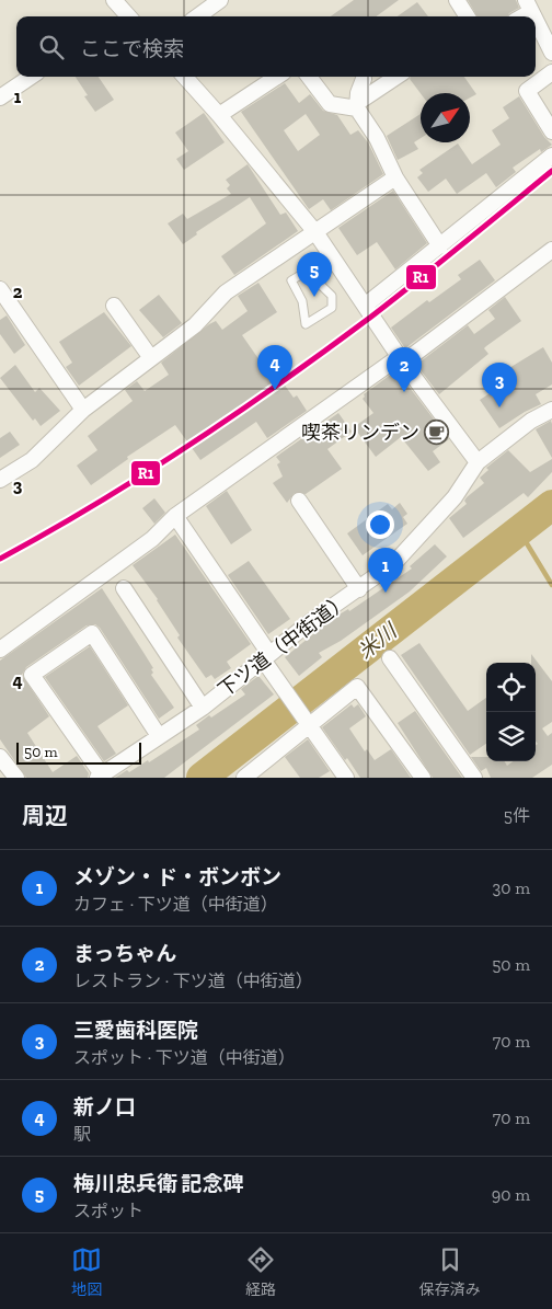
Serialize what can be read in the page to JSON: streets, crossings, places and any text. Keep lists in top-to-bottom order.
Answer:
{
  "streets": {
    "street": ["下ツ道（中街道）"]
  },
  "water": ["米川"],
  "places": {
    "cafe": ["喫茶リンデン"]
  },
  "lines": ["transit line R1"],
  "scale_bar": "50 m",
  "north": "top right",
  "page": {
    "search": "ここで検索",
    "pins": [
      "5",
      "4",
      "2",
      "3",
      "1"
    ],
    "scale": "50 m",
    "heading": ["周辺", "5件"],
    "list": [
      {
        "mark": "1",
        "name": "メゾン・ド・ボンボン",
        "note": "カフェ · 下ツ道（中街道）",
        "value": "30 m"
      },
      {
        "mark": "2",
        "name": "まっちゃん",
        "note": "レストラン · 下ツ道（中街道）",
        "value": "50 m"
      },
      {
        "mark": "3",
        "name": "三愛歯科医院",
        "note": "スポット · 下ツ道（中街道）",
        "value": "70 m"
      },
      {
        "mark": "4",
        "name": "新ノ口",
        "note": "駅",
        "value": "70 m"
      },
      {
        "mark": "5",
        "name": "梅川忠兵衛 記念碑",
        "note": "スポット",
        "value": "90 m"
      }
    ],
    "nav": ["地図", "経路", "保存済み"]
  },
  "grid": {
    "rows": [
      "1",
      "2",
      "3",
      "4"
    ]
  }
}
